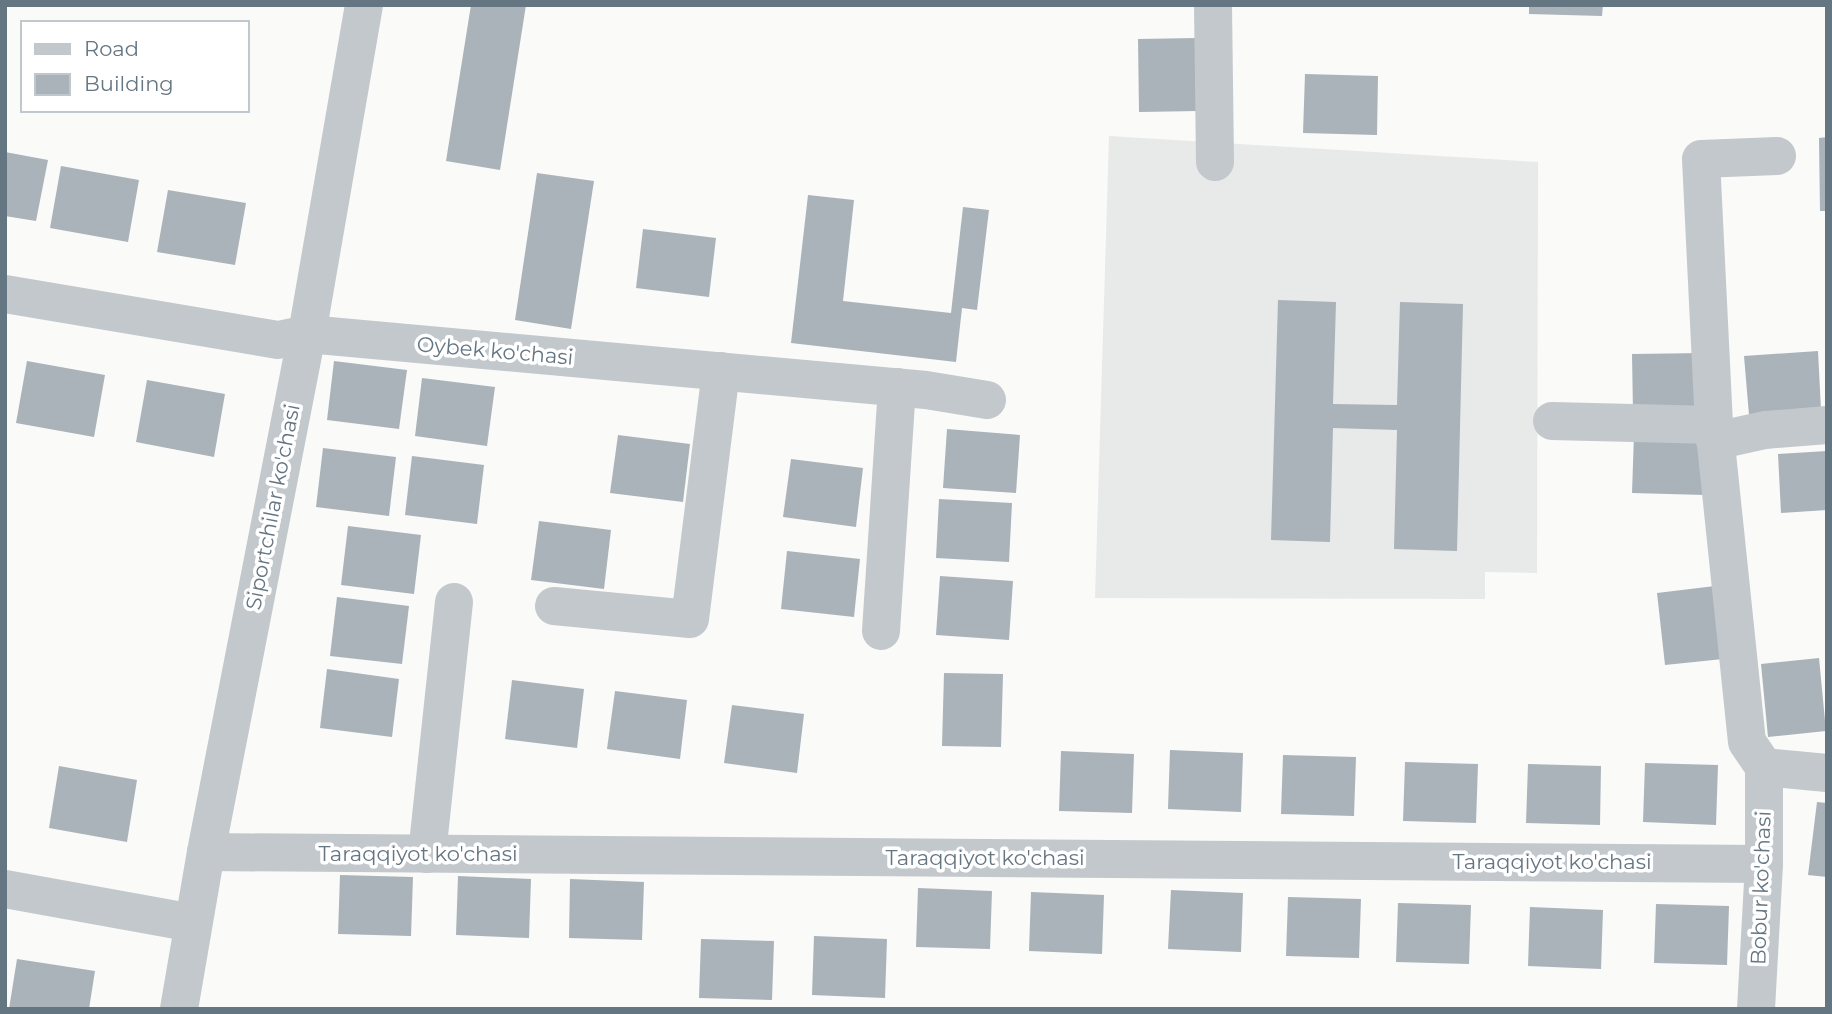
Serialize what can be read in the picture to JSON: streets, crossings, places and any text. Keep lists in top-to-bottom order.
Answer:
{
  "streets": {
    "street": [
      "Oybek ko'chasi",
      "Siportchilar ko'chasi",
      "Taraqqiyot ko'chasi",
      "Bobur ko'chasi"
    ]
  },
  "crossings": [
    ["Oybek ko'chasi", "Siportchilar ko'chasi"],
    ["Siportchilar ko'chasi", "Taraqqiyot ko'chasi"],
    ["Taraqqiyot ko'chasi", "Bobur ko'chasi"]
  ],
  "legend": ["Road", "Building"]
}
